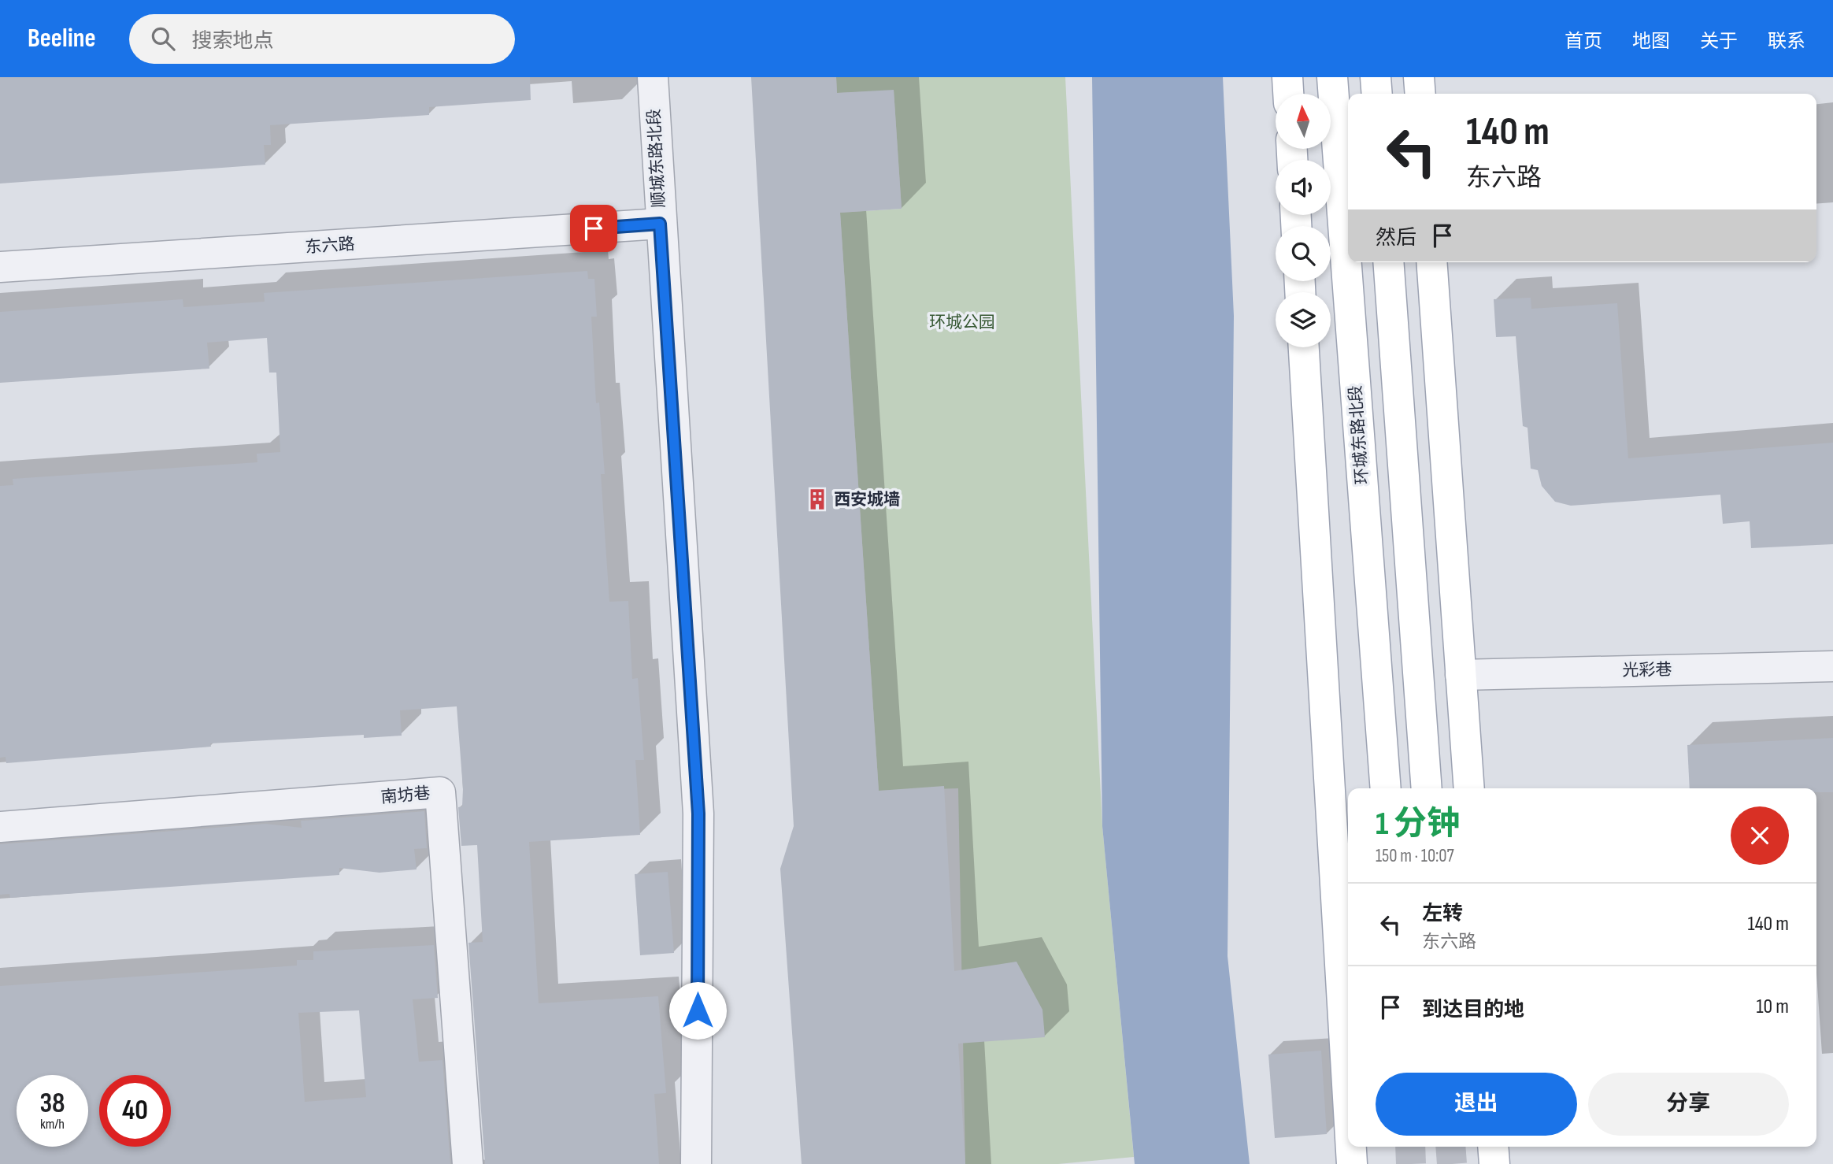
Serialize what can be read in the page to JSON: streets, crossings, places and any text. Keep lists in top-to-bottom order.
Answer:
{
  "streets": {
    "main road": ["环城东路北段"],
    "street": [
      "顺城东路北段",
      "东六路",
      "光彩巷",
      "南坊巷"
    ]
  },
  "crossings": [
    ["顺城东路北段", "东六路"]
  ],
  "parks": ["环城公园"],
  "places": {
    "building": ["西安城墙"]
  },
  "north": "top",
  "page": {
    "header": "Beeline",
    "search": "搜索地点",
    "nav": [
      "首页",
      "地图",
      "关于",
      "联系"
    ],
    "turn": ["140 m", "东六路"],
    "then": "然后",
    "heading": ["1 分钟", "150 m · 10:07"],
    "list": [
      {
        "name": "左转",
        "note": "东六路",
        "value": "140 m"
      },
      {
        "name": "到达目的地",
        "value": "10 m"
      }
    ],
    "buttons": ["退出", "分享"],
    "speed": "38 km/h",
    "limit": "40"
  }
}
